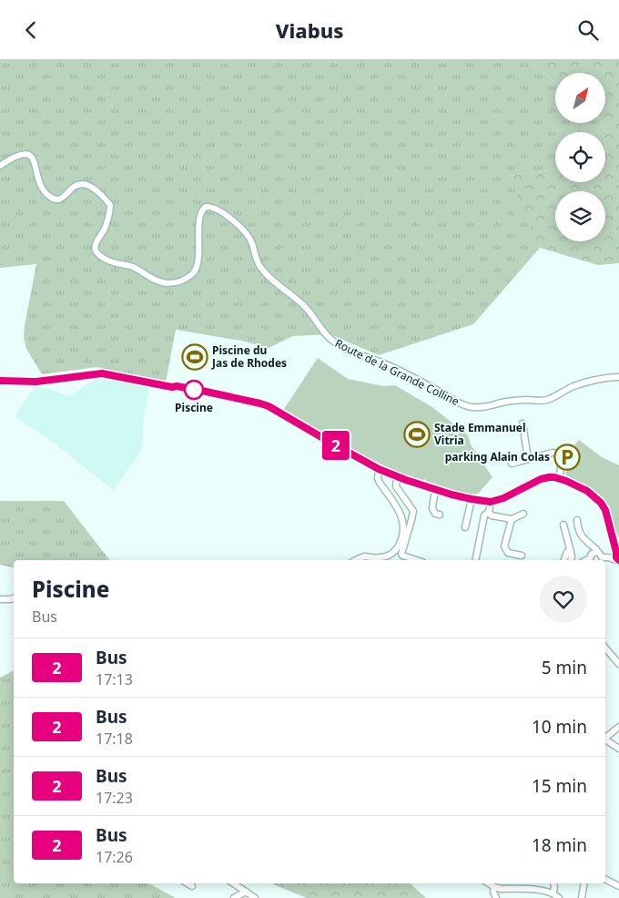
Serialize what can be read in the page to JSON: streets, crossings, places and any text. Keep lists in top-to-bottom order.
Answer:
{
  "streets": {
    "street": ["Route de la Grande Colline"]
  },
  "places": {
    "sports": ["Piscine du Jas de Rhodes", "Stade Emmanuel Vitria"],
    "other": ["Piscine"],
    "parking": ["parking Alain Colas"]
  },
  "lines": ["bus line 2"],
  "north": "top right",
  "page": {
    "header": "Viabus",
    "on_map": "2",
    "heading": ["Piscine", "Bus"],
    "list": [
      {
        "mark": "2",
        "name": "Bus",
        "note": "17:13",
        "value": "5 min"
      },
      {
        "mark": "2",
        "name": "Bus",
        "note": "17:18",
        "value": "10 min"
      },
      {
        "mark": "2",
        "name": "Bus",
        "note": "17:23",
        "value": "15 min"
      },
      {
        "mark": "2",
        "name": "Bus",
        "note": "17:26",
        "value": "18 min"
      }
    ]
  }
}
